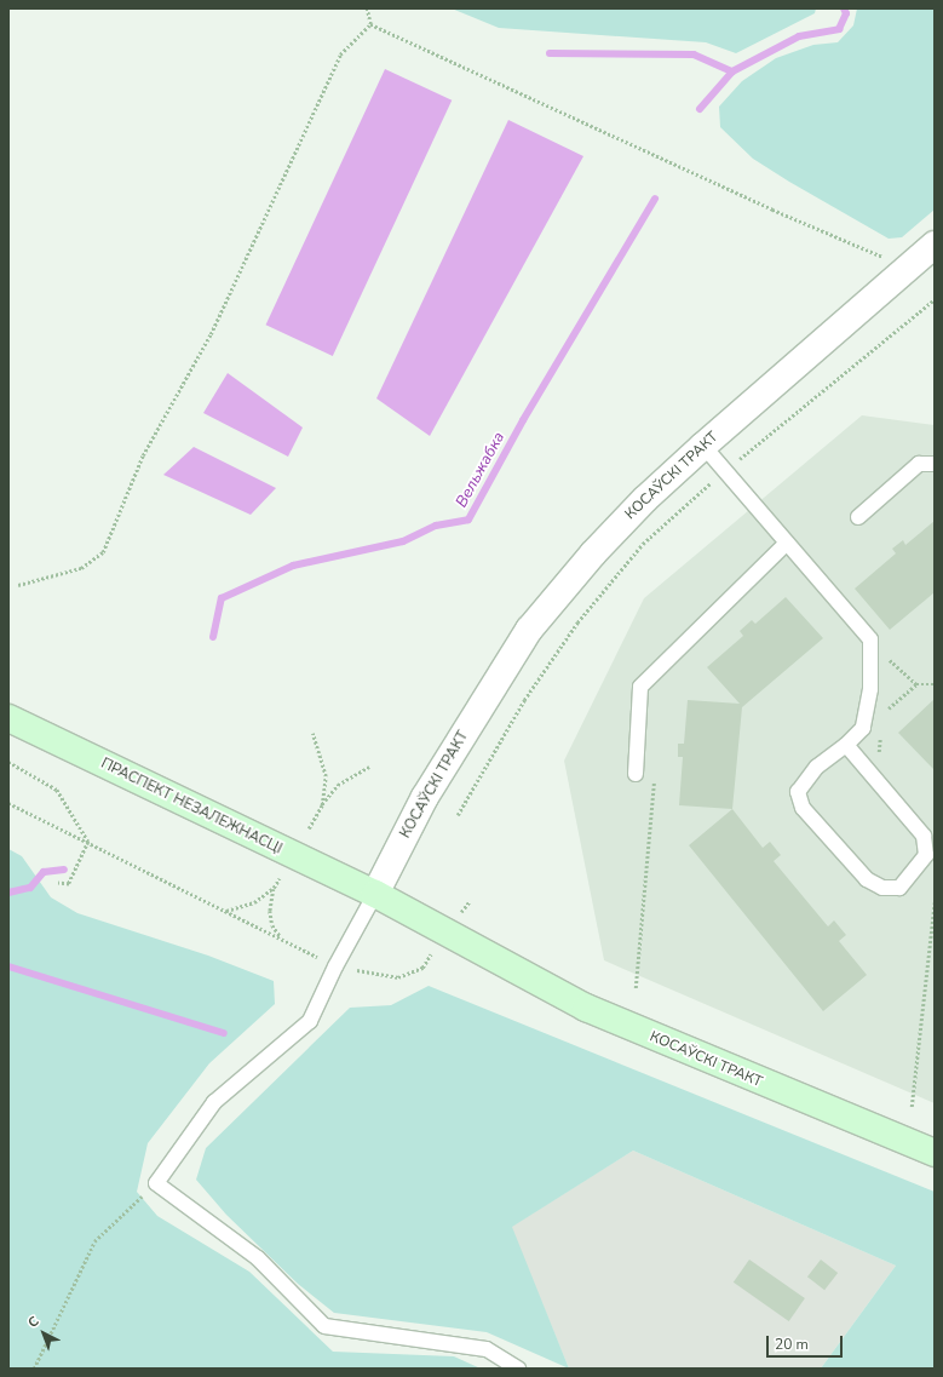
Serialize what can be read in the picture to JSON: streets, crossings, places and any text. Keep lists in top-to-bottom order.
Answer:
{
  "streets": {
    "main road": ["КОСАЎСКІ ТРАКТ", "ПРАСПЕКТ НЕЗАЛЕЖНАСЦІ"]
  },
  "crossings": [
    ["КОСАЎСКІ ТРАКТ", "ПРАСПЕКТ НЕЗАЛЕЖНАСЦІ"]
  ],
  "water": ["Вельжабка"],
  "scale_bar": "20 m",
  "north": "top left"
}
